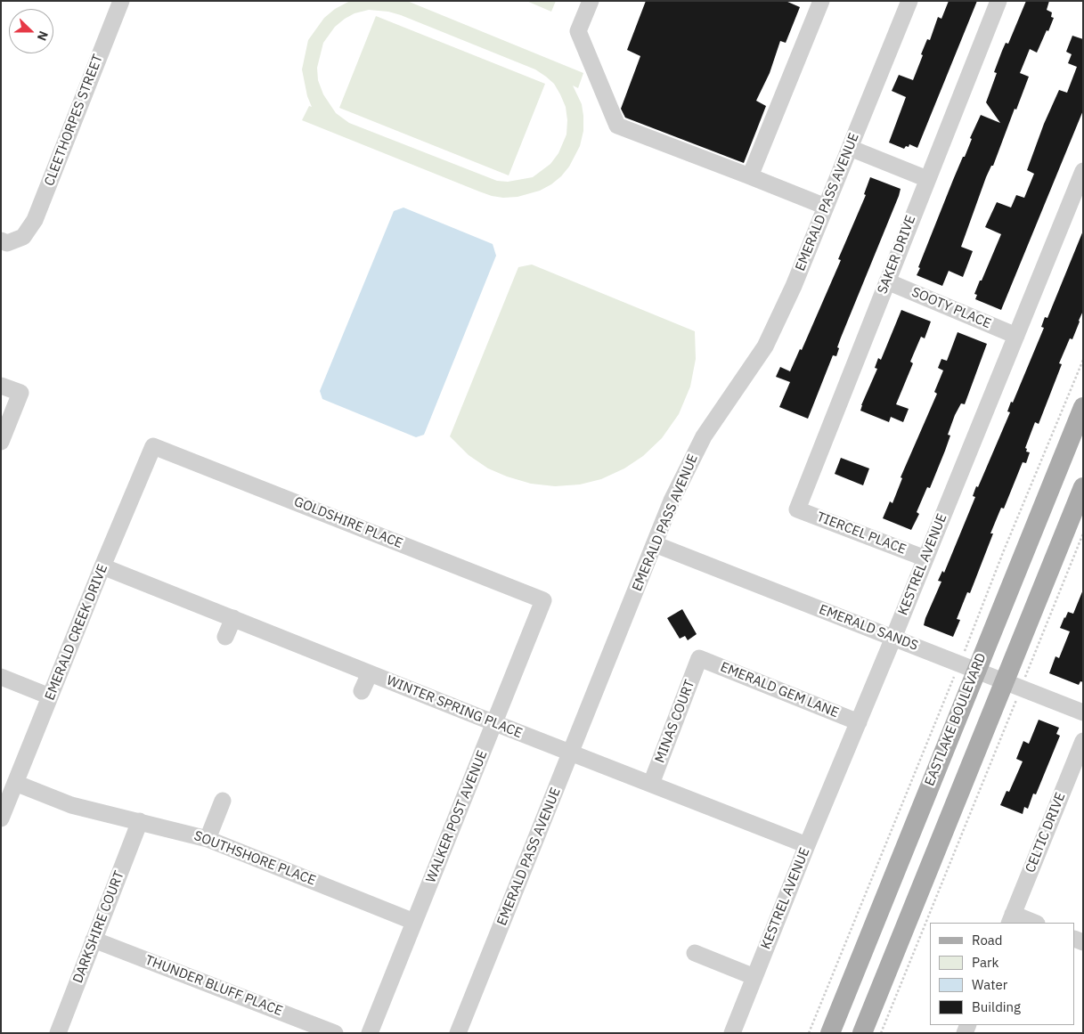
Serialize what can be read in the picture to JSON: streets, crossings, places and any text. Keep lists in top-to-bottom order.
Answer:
{
  "streets": {
    "main road": ["EASTLAKE BOULEVARD"],
    "street": [
      "CLEETHORPES STREET",
      "EMERALD PASS AVENUE",
      "SAKER DRIVE",
      "SOOTY PLACE",
      "GOLDSHIRE PLACE",
      "TIERCEL PLACE",
      "KESTREL AVENUE",
      "EMERALD SANDS",
      "EMERALD CREEK DRIVE",
      "EMERALD GEM LANE",
      "WINTER SPRING PLACE",
      "MINAS COURT",
      "WALKER POST AVENUE",
      "CELTIC DRIVE",
      "SOUTHSHORE PLACE",
      "DARKSHIRE COURT",
      "THUNDER BLUFF PLACE"
    ]
  },
  "crossings": [
    ["EMERALD PASS AVENUE", "EMERALD SANDS"],
    ["EMERALD PASS AVENUE", "WINTER SPRING PLACE"],
    ["SAKER DRIVE", "SOOTY PLACE"],
    ["SAKER DRIVE", "TIERCEL PLACE"],
    ["SOOTY PLACE", "KESTREL AVENUE"],
    ["GOLDSHIRE PLACE", "EMERALD CREEK DRIVE"],
    ["GOLDSHIRE PLACE", "WALKER POST AVENUE"],
    ["TIERCEL PLACE", "KESTREL AVENUE"],
    ["KESTREL AVENUE", "EMERALD SANDS"],
    ["KESTREL AVENUE", "EMERALD GEM LANE"],
    ["KESTREL AVENUE", "WINTER SPRING PLACE"],
    ["EMERALD SANDS", "EASTLAKE BOULEVARD"],
    ["EMERALD CREEK DRIVE", "WINTER SPRING PLACE"],
    ["EMERALD CREEK DRIVE", "SOUTHSHORE PLACE"],
    ["EMERALD GEM LANE", "MINAS COURT"],
    ["WINTER SPRING PLACE", "MINAS COURT"],
    ["WINTER SPRING PLACE", "WALKER POST AVENUE"],
    ["WALKER POST AVENUE", "SOUTHSHORE PLACE"],
    ["SOUTHSHORE PLACE", "DARKSHIRE COURT"],
    ["DARKSHIRE COURT", "THUNDER BLUFF PLACE"]
  ],
  "legend": [
    "Road",
    "Park",
    "Water",
    "Building"
  ],
  "north": "right"
}
